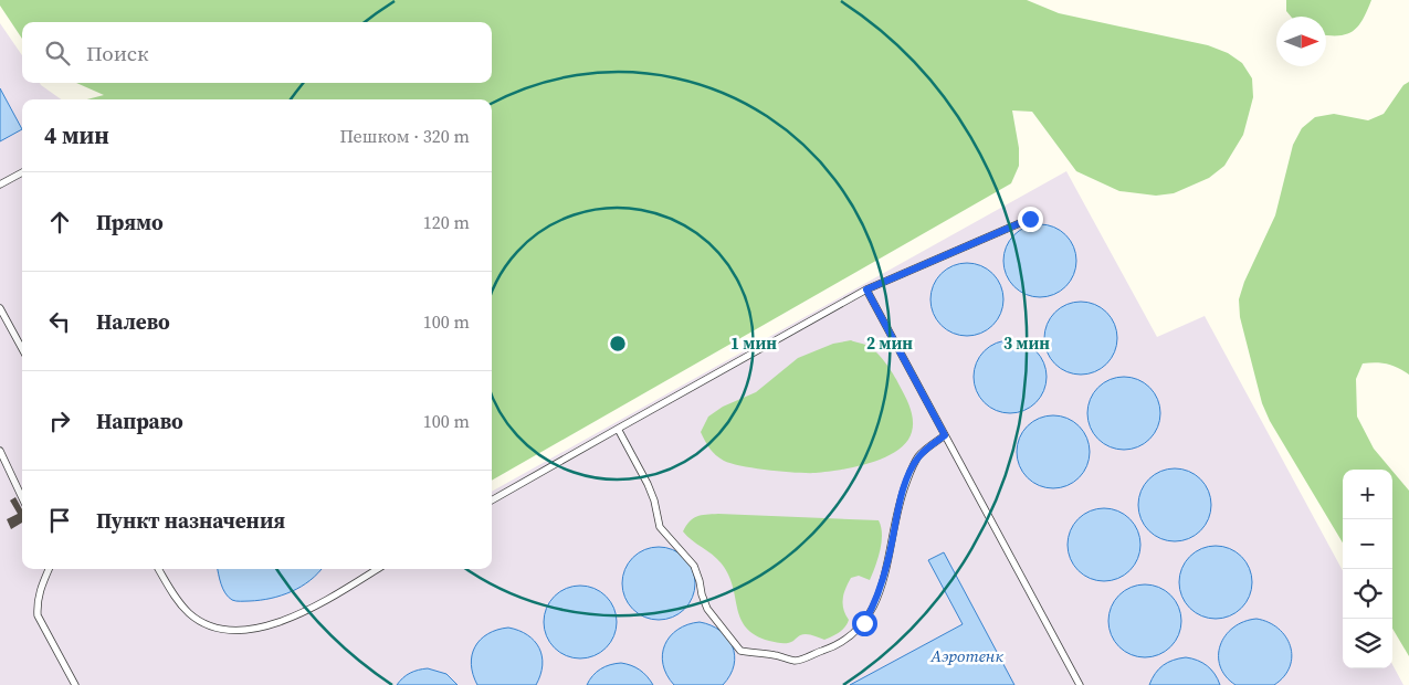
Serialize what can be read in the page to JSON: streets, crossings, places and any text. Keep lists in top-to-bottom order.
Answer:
{
  "water": ["Аэротенк"],
  "north": "right",
  "page": {
    "search": "Поиск",
    "heading": ["4 мин", "Пешком · 320 m"],
    "list": [
      ["Прямо", "120 m"],
      ["Налево", "100 m"],
      ["Направо", "100 m"],
      "Пункт назначения"
    ],
    "map_buttons": ["+", "−"]
  },
  "rings": ["1 мин", "2 мин", "3 мин"]
}
